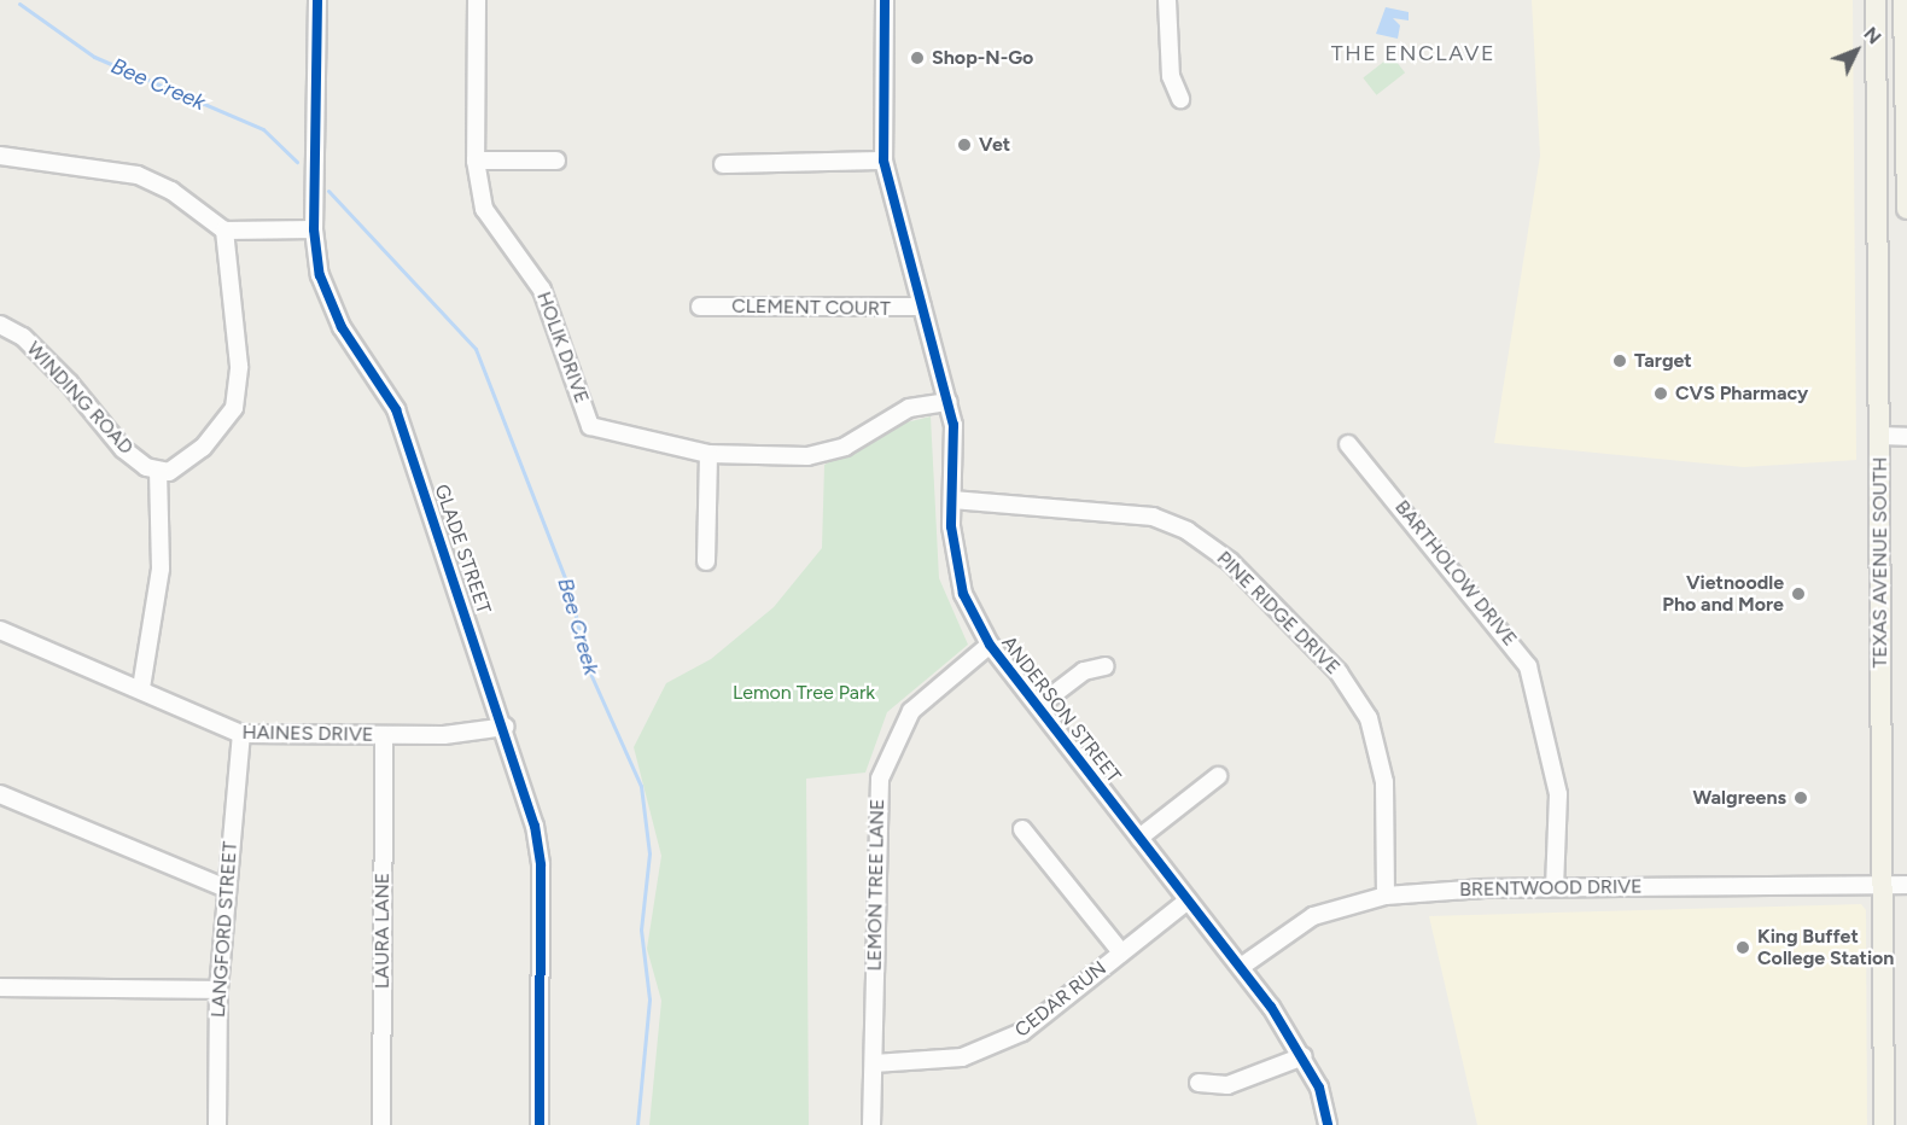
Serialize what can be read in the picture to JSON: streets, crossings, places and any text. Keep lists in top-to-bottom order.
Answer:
{
  "streets": {
    "main road": ["TEXAS AVENUE SOUTH"],
    "street": [
      "CLEMENT COURT",
      "HOLIK DRIVE",
      "WINDING ROAD",
      "GLADE STREET",
      "BARTHOLOW DRIVE",
      "PINE RIDGE DRIVE",
      "ANDERSON STREET",
      "HAINES DRIVE",
      "LEMON TREE LANE",
      "BRENTWOOD DRIVE",
      "LANGFORD STREET",
      "LAURA LANE",
      "CEDAR RUN"
    ]
  },
  "crossings": [
    ["CLEMENT COURT", "ANDERSON STREET"],
    ["HOLIK DRIVE", "ANDERSON STREET"],
    ["GLADE STREET", "HAINES DRIVE"],
    ["TEXAS AVENUE SOUTH", "BRENTWOOD DRIVE"],
    ["BARTHOLOW DRIVE", "BRENTWOOD DRIVE"],
    ["PINE RIDGE DRIVE", "ANDERSON STREET"],
    ["PINE RIDGE DRIVE", "BRENTWOOD DRIVE"],
    ["ANDERSON STREET", "LEMON TREE LANE"],
    ["ANDERSON STREET", "BRENTWOOD DRIVE"],
    ["ANDERSON STREET", "CEDAR RUN"],
    ["HAINES DRIVE", "LANGFORD STREET"],
    ["HAINES DRIVE", "LAURA LANE"],
    ["LEMON TREE LANE", "CEDAR RUN"]
  ],
  "districts": ["THE ENCLAVE"],
  "water": ["Bee Creek"],
  "parks": ["Lemon Tree Park"],
  "places": [
    "Shop-N-Go",
    "Vet",
    "Target",
    "CVS Pharmacy",
    "Vietnoodle Pho and More",
    "Walgreens",
    "King Buffet College Station"
  ],
  "north": "top right"
}
